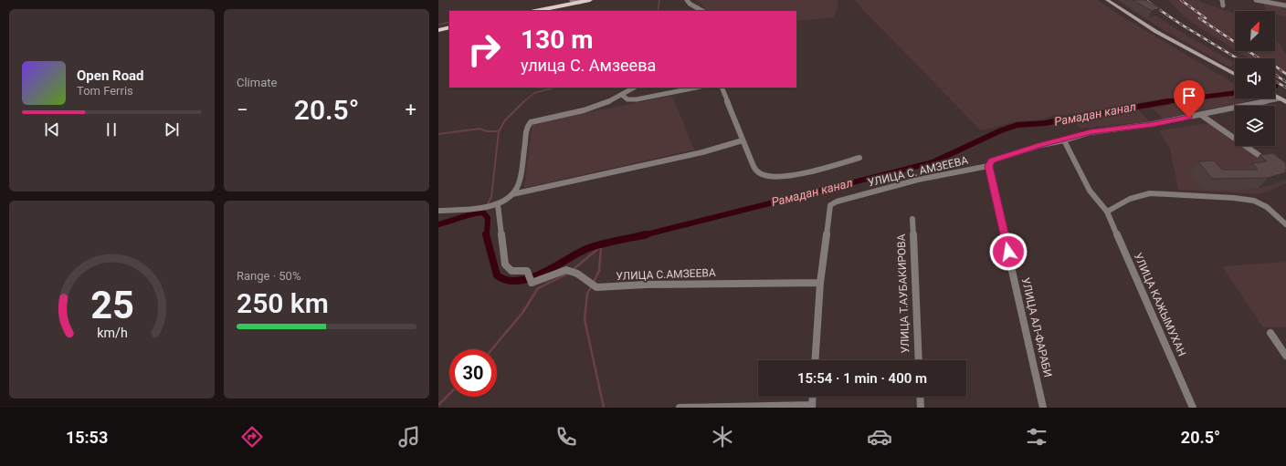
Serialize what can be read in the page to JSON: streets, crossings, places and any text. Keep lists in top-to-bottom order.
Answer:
{
  "streets": {
    "street": [
      "УЛИЦА С. АМЗЕЕВА",
      "УЛИЦА С.АМЗЕЕВА",
      "УЛИЦА Т.АУБАКИРОВА",
      "УЛИЦА КАЖЫМУХАН",
      "УЛИЦА АЛ-ФАРАБИ"
    ]
  },
  "crossings": [
    ["УЛИЦА С. АМЗЕЕВА", "УЛИЦА С.АМЗЕЕВА"],
    ["УЛИЦА С. АМЗЕЕВА", "УЛИЦА КАЖЫМУХАН"],
    ["УЛИЦА С. АМЗЕЕВА", "УЛИЦА АЛ-ФАРАБИ"]
  ],
  "water": ["Рамадан канал"],
  "north": "top right",
  "page": {
    "tile": [
      "Climate",
      ["Range · 50%", "250 km"]
    ],
    "turn": ["130 m", "улица С. Амзеева"],
    "song": ["Open Road", "Tom Ferris"],
    "heat": ["−", "20.5°", "+"],
    "limit": "30",
    "trip": "15:54 · 1 min · 400 m",
    "tabs": ["15:53", "20.5°"],
    "gauge": ["25", "km/h"]
  }
}
